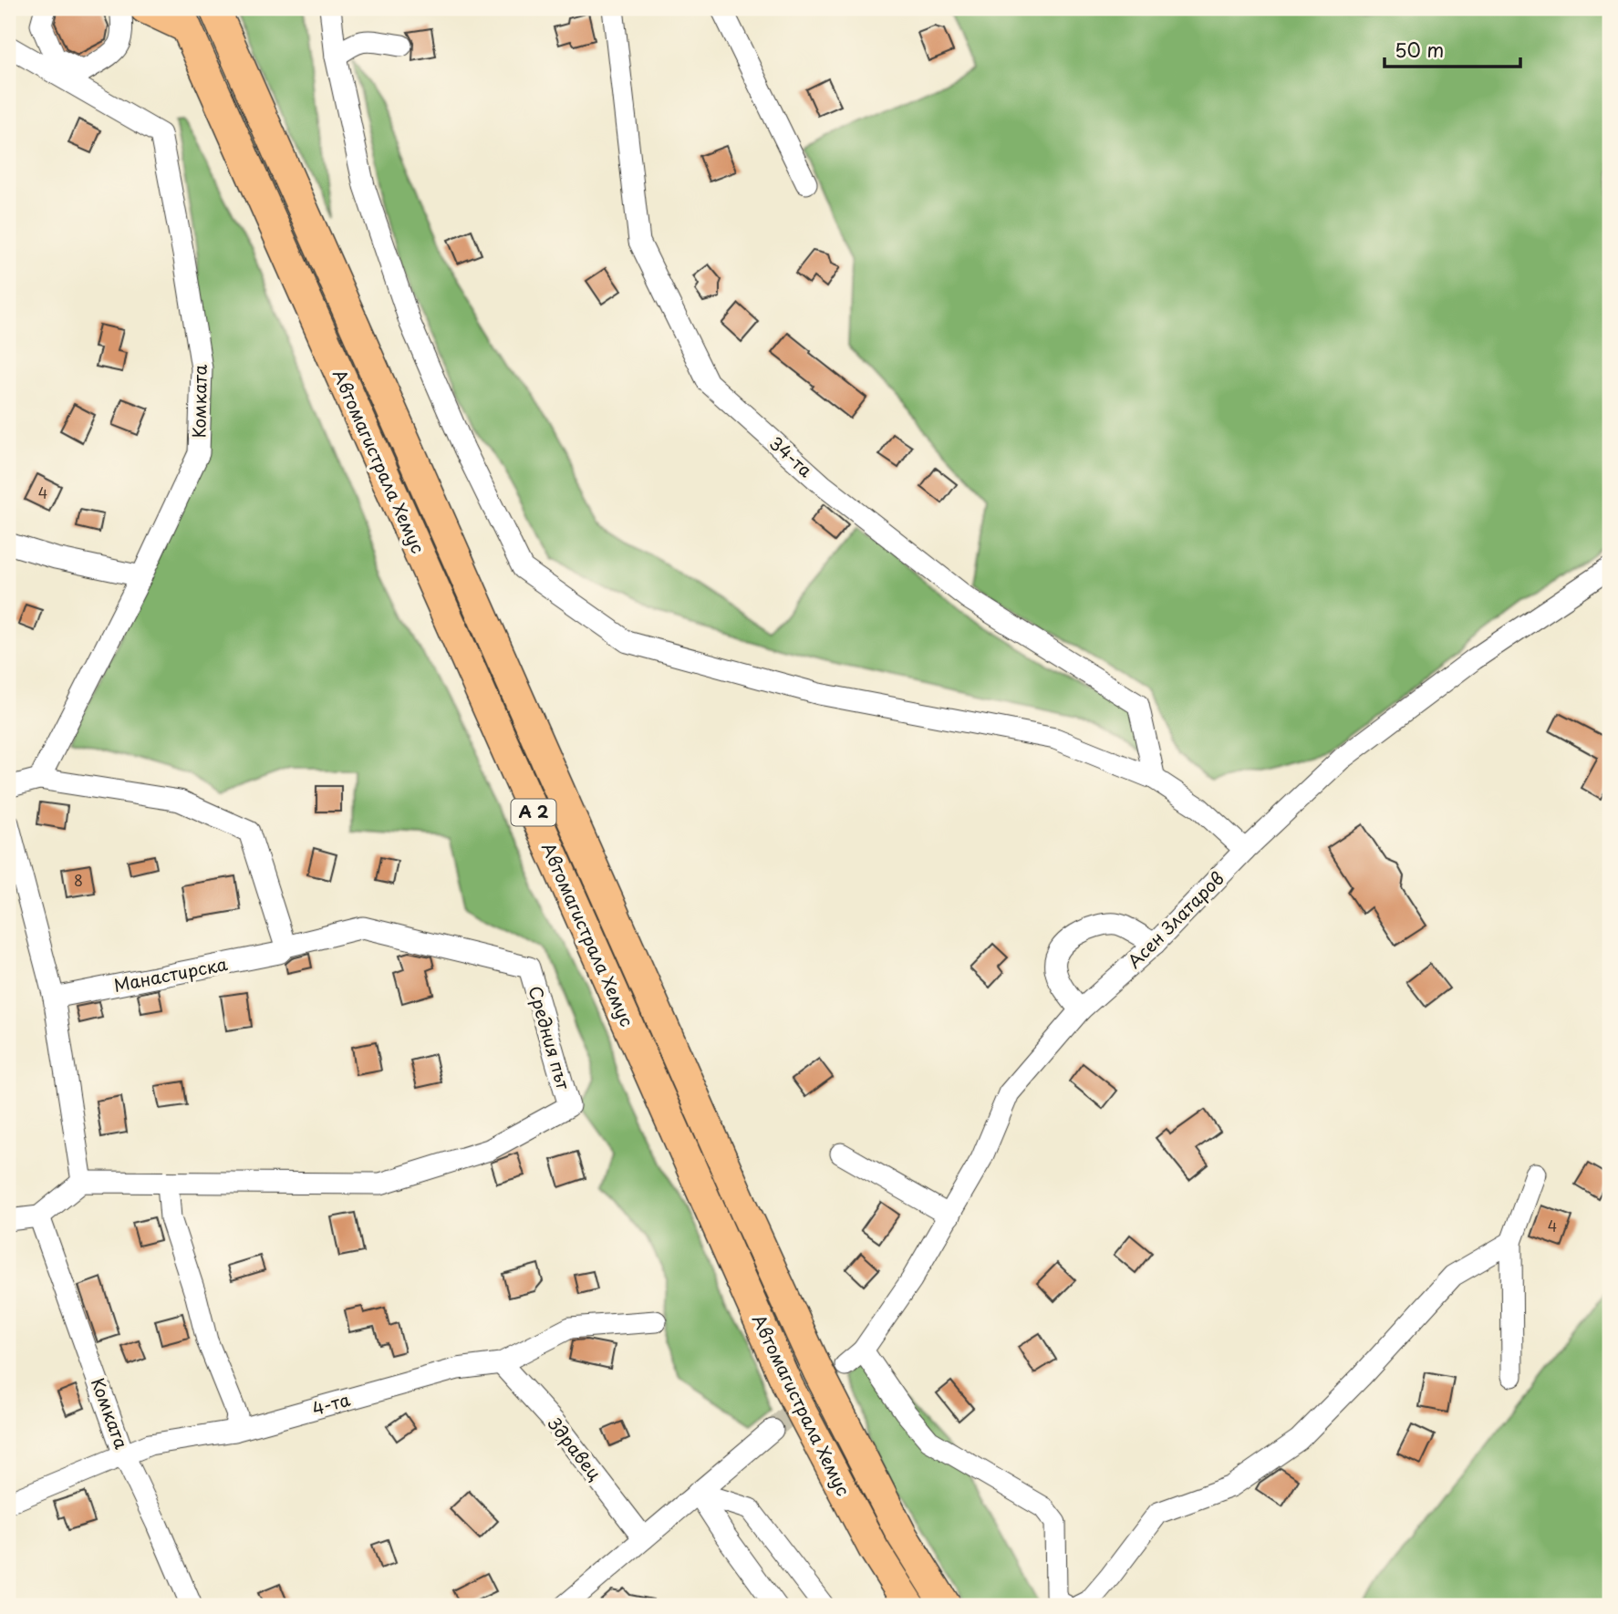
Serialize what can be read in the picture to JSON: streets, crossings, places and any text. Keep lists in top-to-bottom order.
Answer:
{
  "streets": {
    "highway": ["Автомагистрала Хемус", "A 2"],
    "street": [
      "Комката",
      "34-та",
      "Асен Златаров",
      "Манастирска",
      "Средния път",
      "4-та",
      "Здравец"
    ]
  },
  "crossings": [
    ["Комката", "4-та"],
    ["Манастирска", "Средния път"],
    ["4-та", "Здравец"]
  ],
  "house_numbers": ["4", "8", "4"],
  "scale_bar": "50 m"
}
